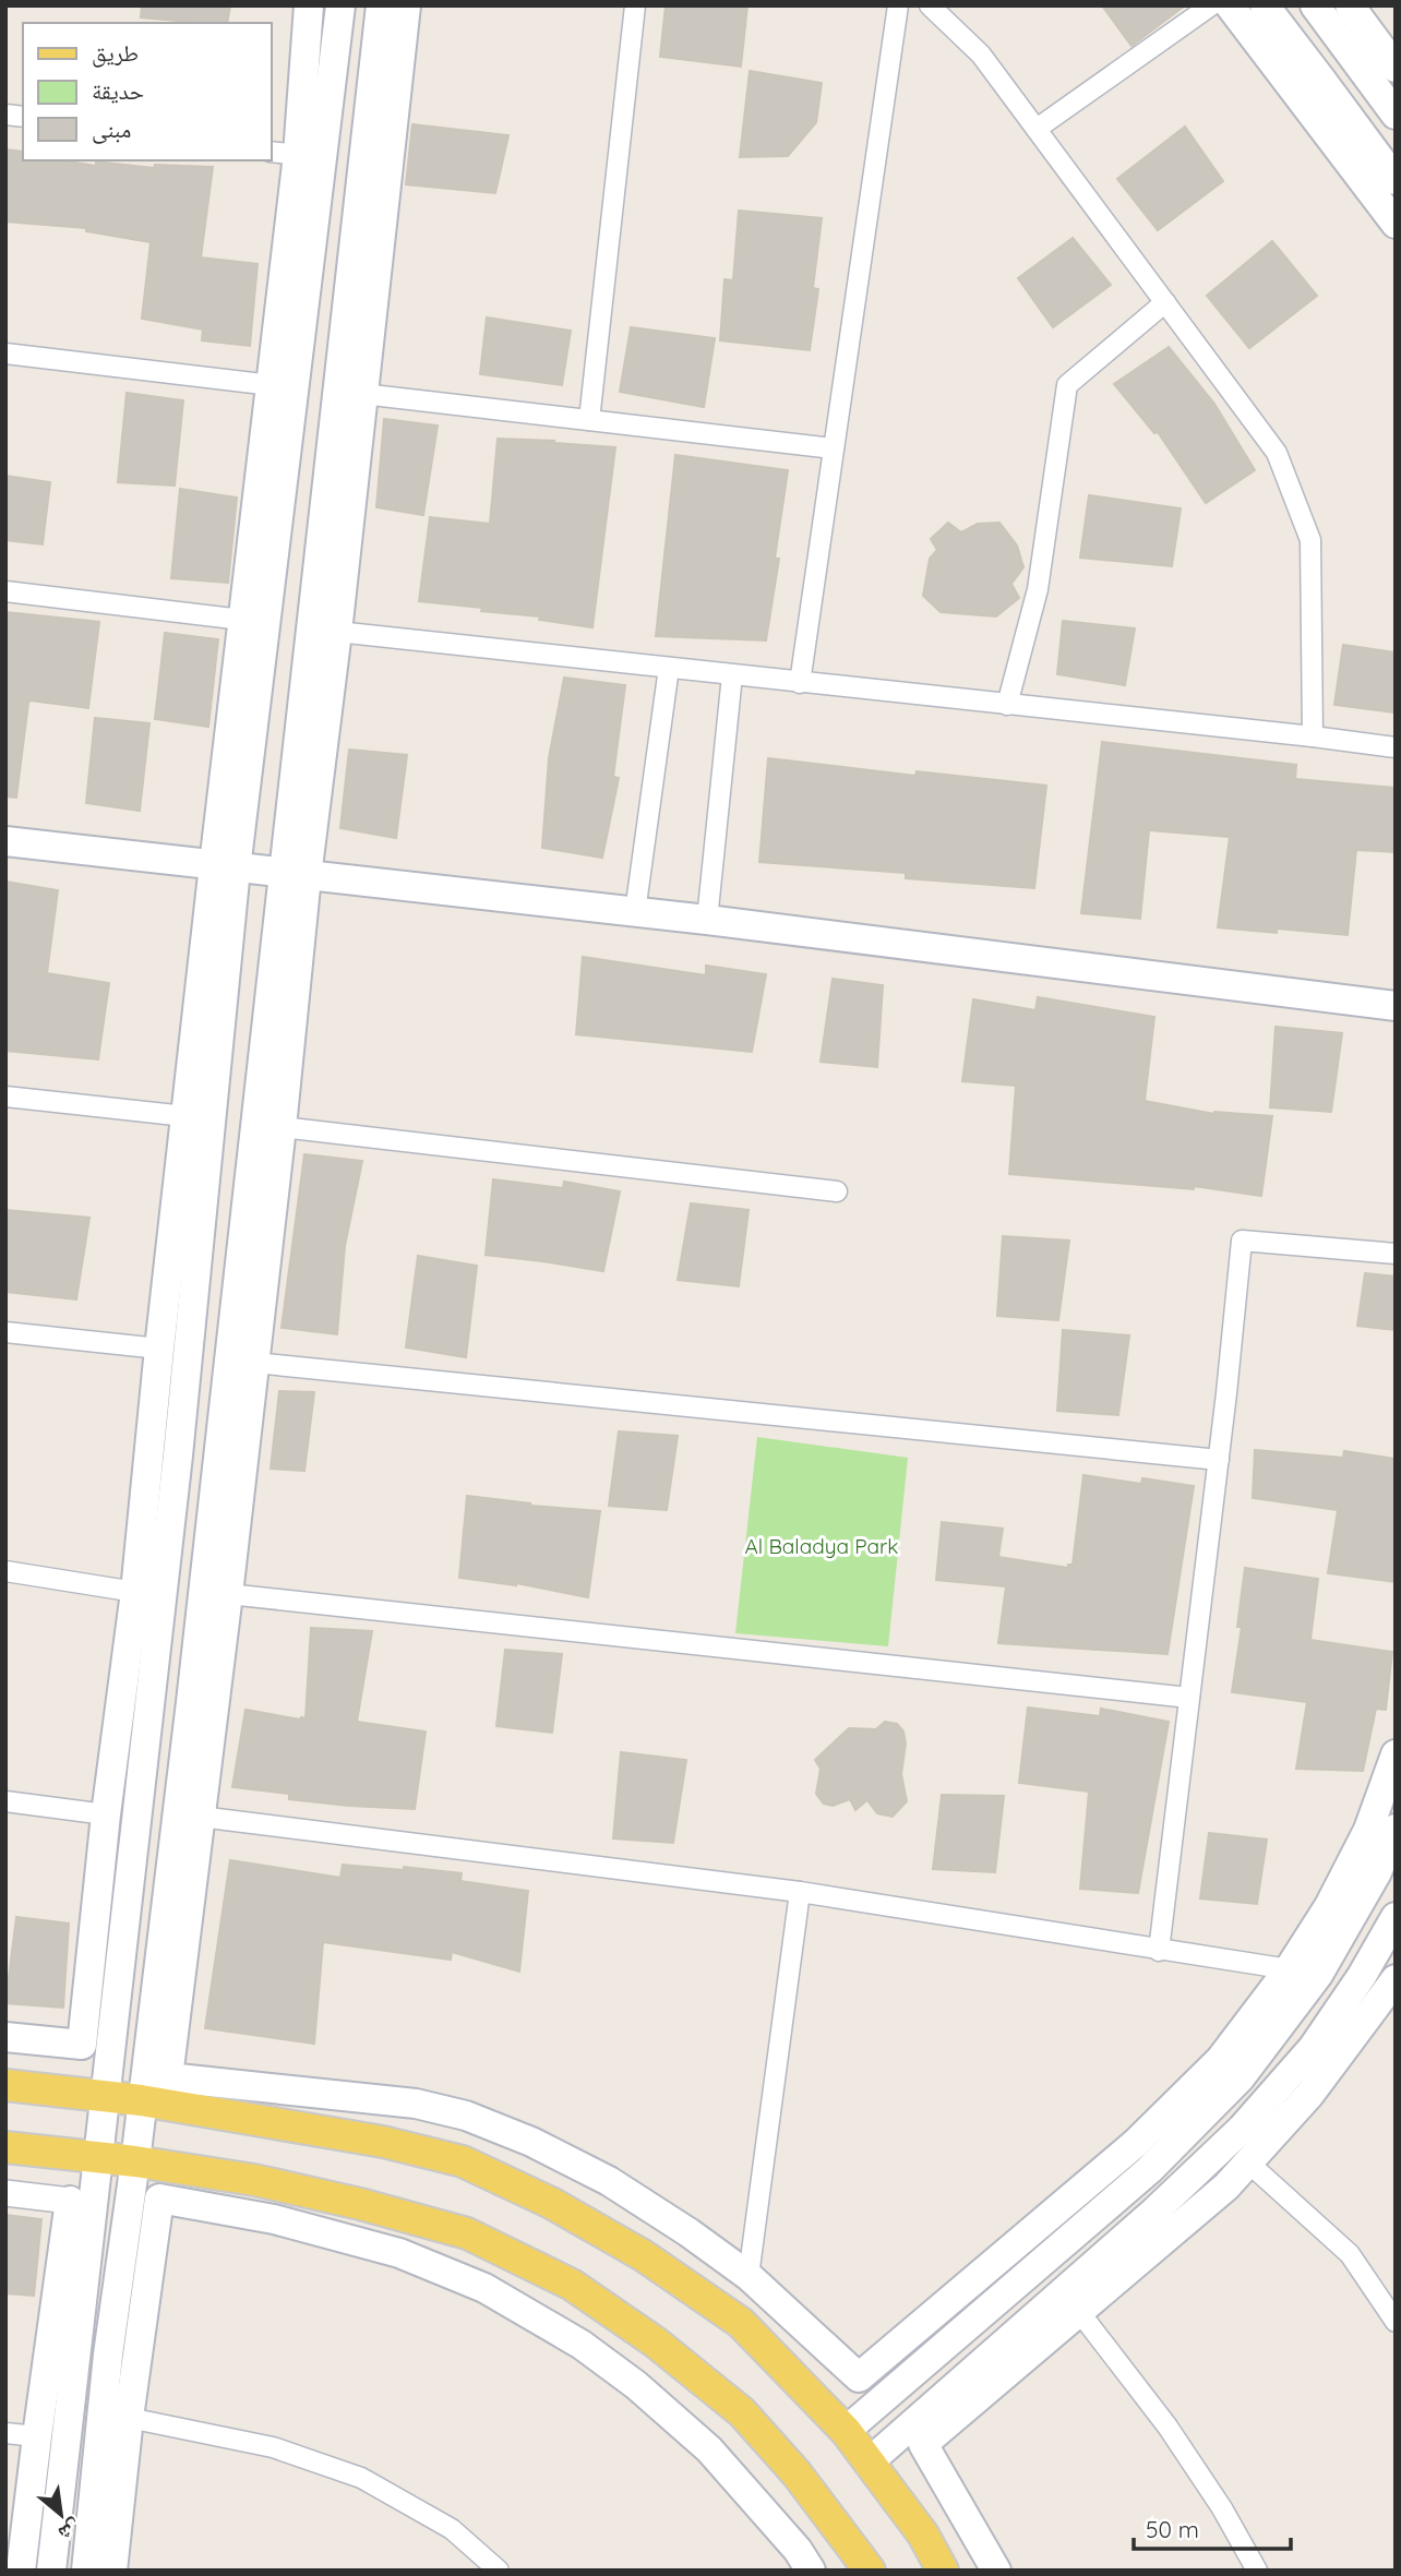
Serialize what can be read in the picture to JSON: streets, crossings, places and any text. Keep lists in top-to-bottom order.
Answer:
{
  "parks": ["Al Baladya Park"],
  "legend": ["طريق", "حديقة", "مبنى"],
  "scale_bar": "50 m",
  "north": "bottom right"
}
